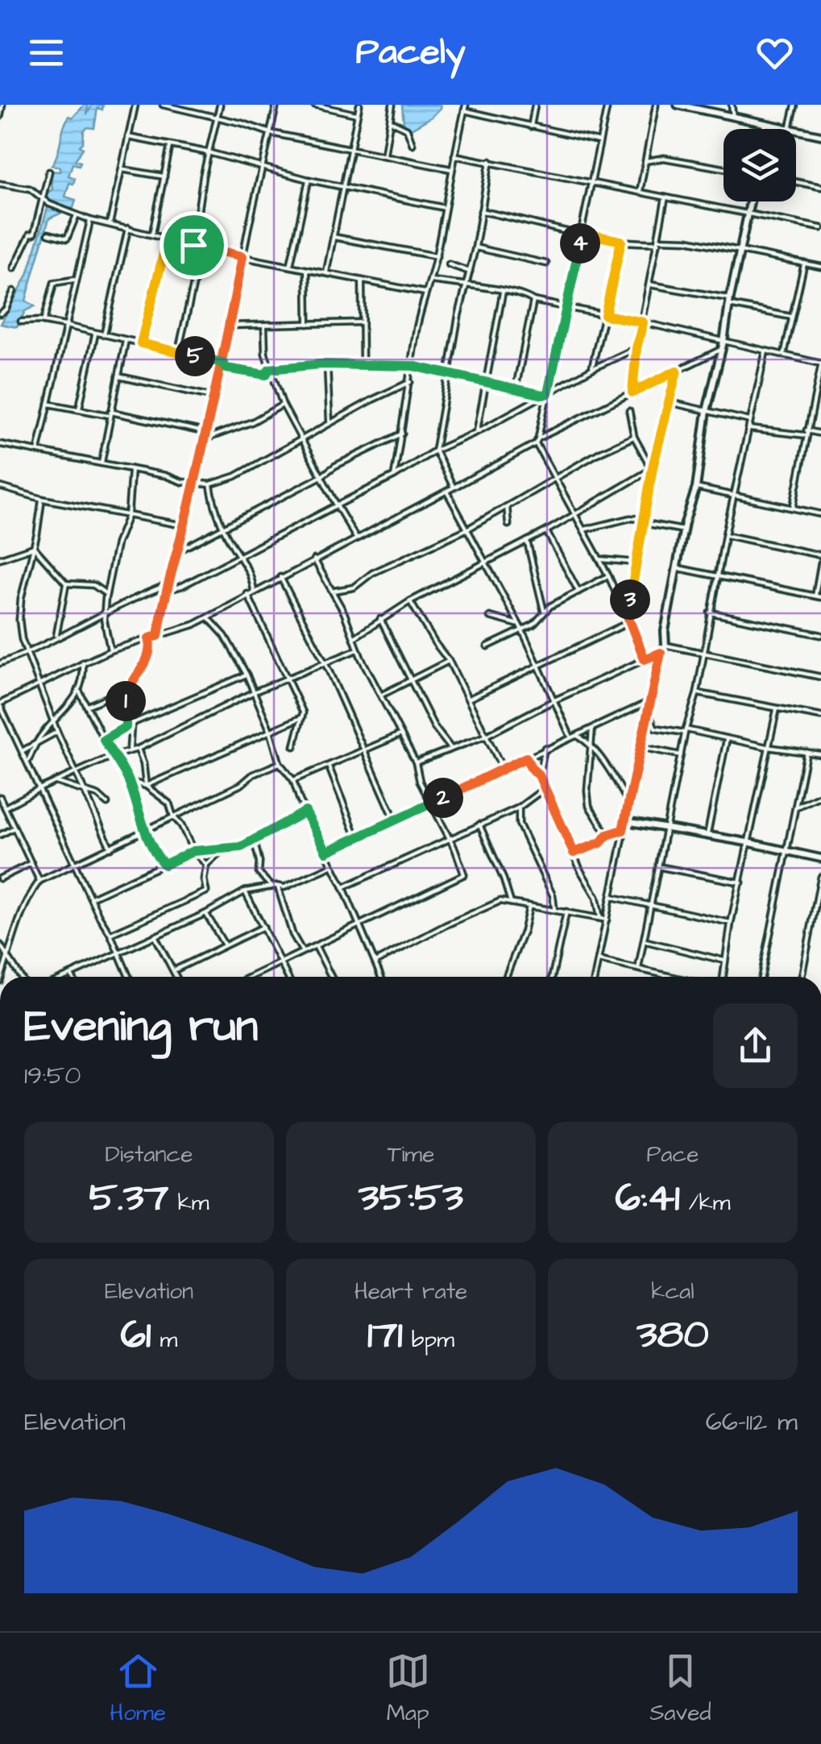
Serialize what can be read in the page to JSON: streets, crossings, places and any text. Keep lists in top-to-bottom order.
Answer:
{
  "page": {
    "header": "Pacely",
    "pins": [
      "4",
      "5",
      "3",
      "1",
      "2"
    ],
    "heading": ["Evening run", "19:50"],
    "stats": [
      ["Distance", "5.37 km"],
      ["Time", "35:53"],
      ["Pace", "6:41 /km"],
      ["Elevation", "61 m"],
      ["Heart rate", "171 bpm"],
      ["kcal", "380"]
    ],
    "chart": ["Elevation", "66–112 m"],
    "tabs": ["Home", "Map", "Saved"]
  }
}
